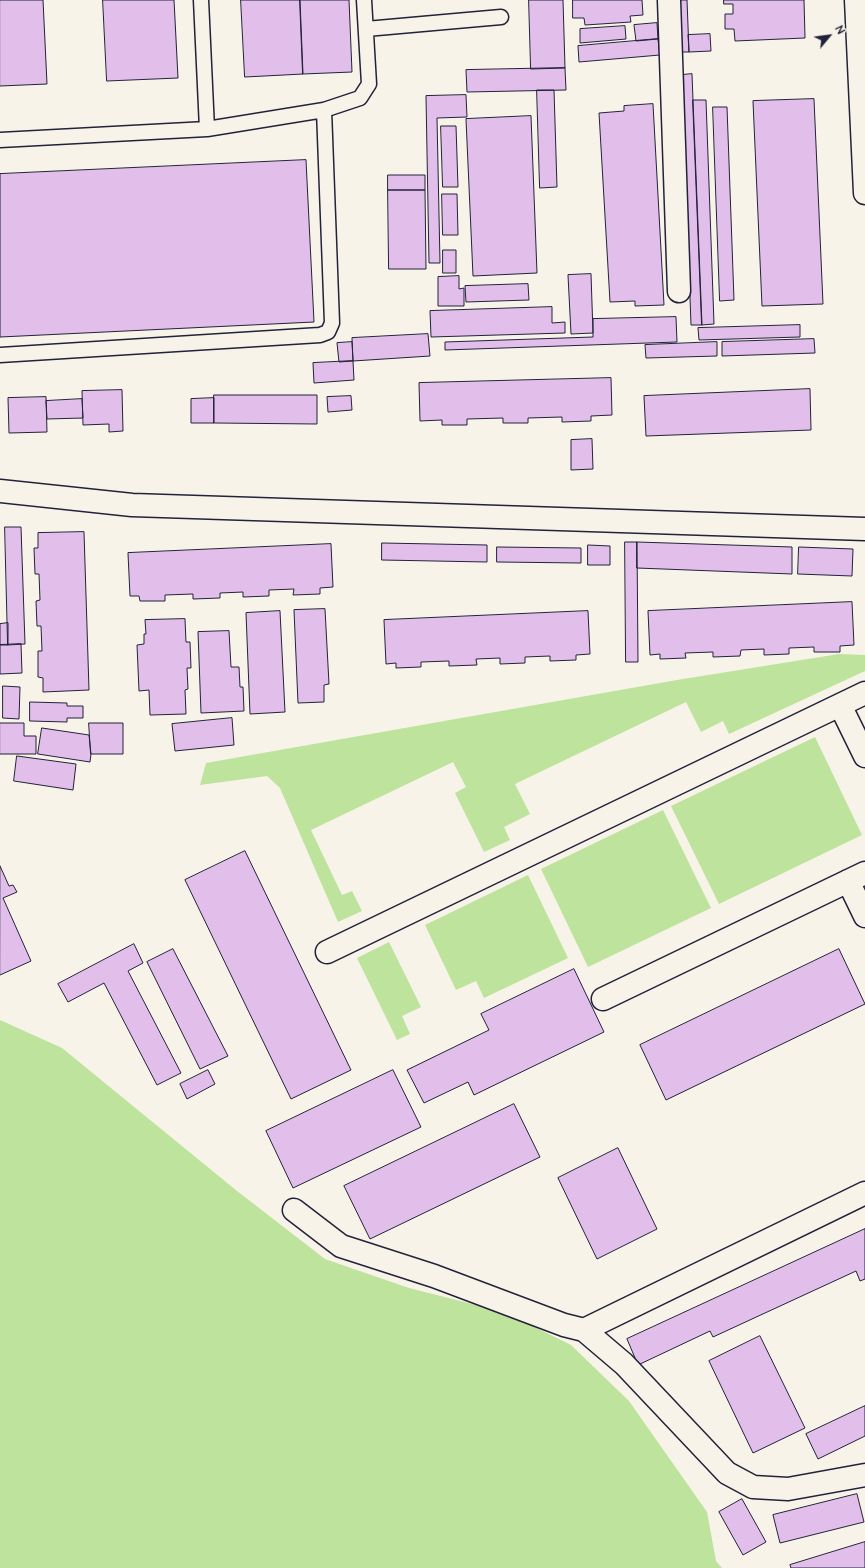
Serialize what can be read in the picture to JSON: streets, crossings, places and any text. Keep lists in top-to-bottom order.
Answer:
{
  "north": "top right"
}
